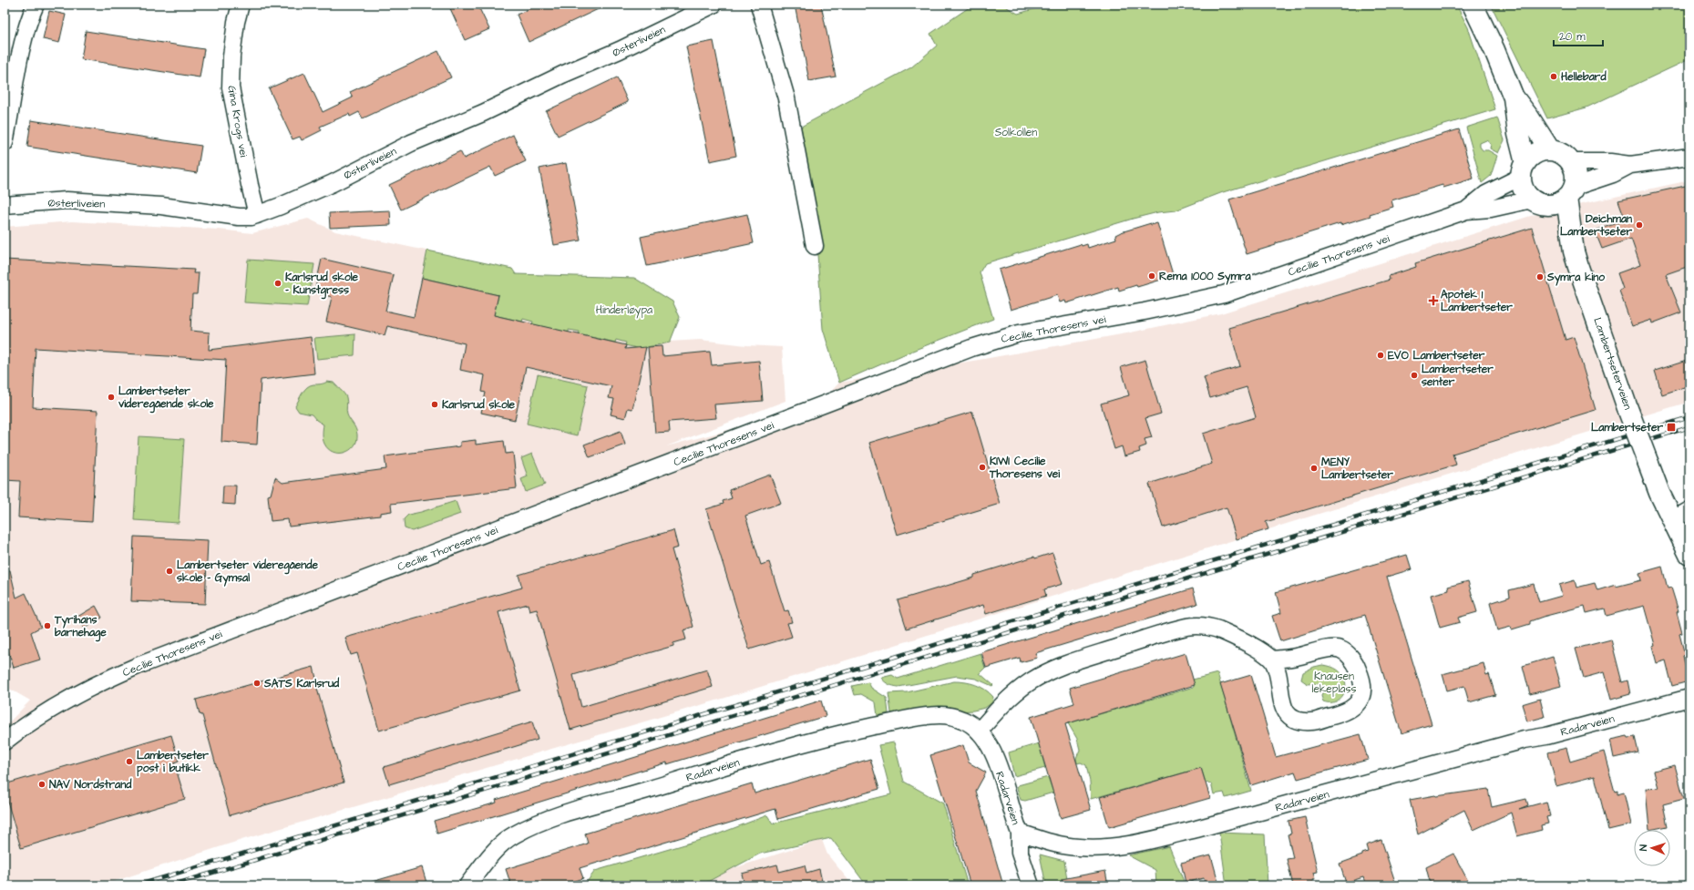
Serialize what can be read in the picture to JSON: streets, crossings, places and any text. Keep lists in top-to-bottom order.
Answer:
{
  "streets": {
    "main road": ["Lambertseterveien"],
    "street": [
      "Østerliveien",
      "Gina Krogs vei",
      "Cecilie Thoresens vei",
      "Radarveien"
    ]
  },
  "crossings": [
    ["Østerliveien", "Gina Krogs vei"],
    ["Cecilie Thoresens vei", "Lambertseterveien"]
  ],
  "parks": ["Solkollen", "Hinderløypa", "Knausen lekeplass"],
  "places": {
    "other": [
      "Hellebard",
      "Deichman Lambertseter",
      "Rema 1000 Symra",
      "Symra kino",
      "Karlsrud skole - Kunstgress",
      "EVO Lambertseter",
      "Lambertseter senter",
      "Lambertseter videregående skole",
      "Karlsrud skole",
      "KIWI Cecilie Thoresens vei",
      "MENY Lambertseter",
      "Lambertseter videregående skole - Gymsal",
      "Tyrihans barnehage",
      "SATS Karlsrud",
      "Lambertseter post i butikk",
      "NAV Nordstrand"
    ],
    "health": ["Apotek 1 Lambertseter"],
    "transit": ["Lambertseter"]
  },
  "scale_bar": "20 m",
  "north": "left"
}
